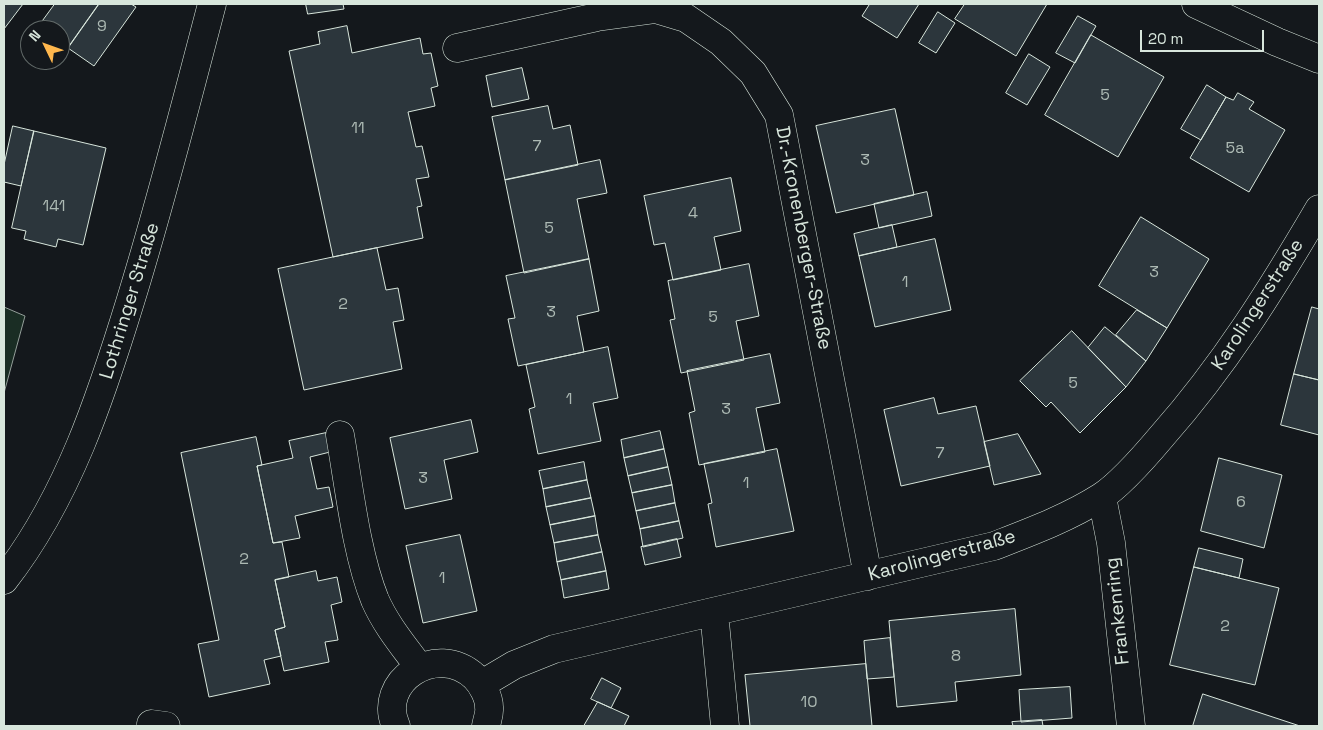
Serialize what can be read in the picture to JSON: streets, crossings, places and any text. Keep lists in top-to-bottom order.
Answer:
{
  "streets": {
    "street": [
      "Dr.-Kronenberger-Straße",
      "Lothringer Straße",
      "Karolingerstraße",
      "Frankenring"
    ]
  },
  "crossings": [
    ["Dr.-Kronenberger-Straße", "Karolingerstraße"],
    ["Karolingerstraße", "Frankenring"]
  ],
  "house_numbers": [
    "9",
    "5",
    "11",
    "7",
    "5a",
    "3",
    "141",
    "4",
    "5",
    "3",
    "1",
    "2",
    "3",
    "5",
    "5",
    "1",
    "3",
    "7",
    "3",
    "1",
    "6",
    "2",
    "1",
    "2",
    "8",
    "10"
  ],
  "scale_bar": "20 m",
  "north": "top left"
}
